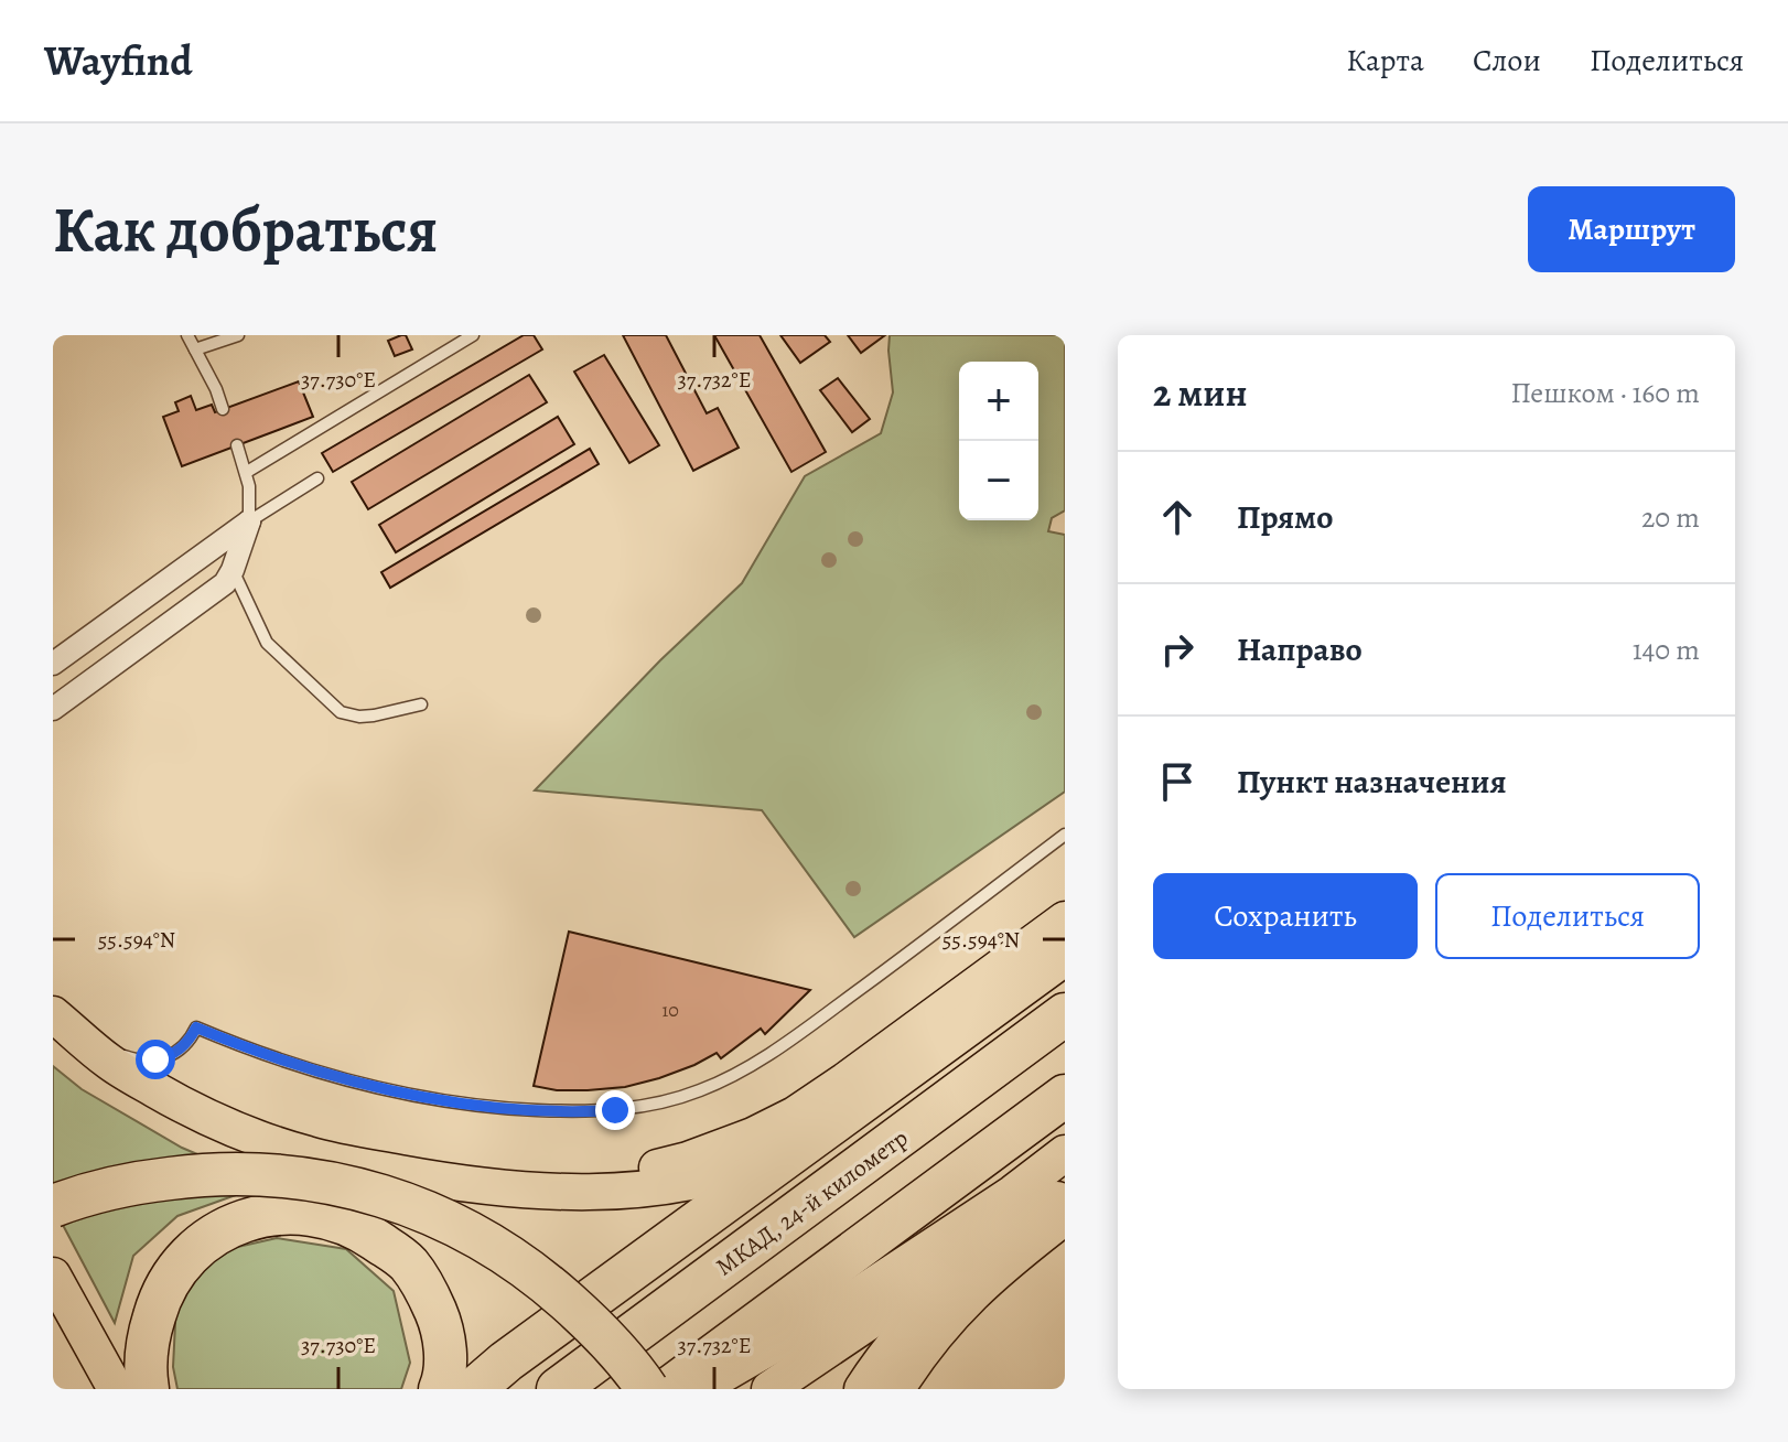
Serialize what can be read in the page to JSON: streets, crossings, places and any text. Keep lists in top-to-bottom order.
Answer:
{
  "streets": {
    "highway": ["МКАД, 24-й километр"]
  },
  "house_numbers": ["10"],
  "page": {
    "header": "Wayfind",
    "nav": ["Карта", "Слои", "Поделиться"],
    "buttons": [
      "Маршрут",
      ["Сохранить", "Поделиться"]
    ],
    "title": "Как добраться",
    "heading": ["2 мин", "Пешком · 160 m"],
    "map_buttons": ["+", "−"],
    "list": [
      ["Прямо", "20 m"],
      ["Направо", "140 m"],
      "Пункт назначения"
    ]
  },
  "coordinates": ["37.730°E", "37.732°E", "55.594°N"]
}
